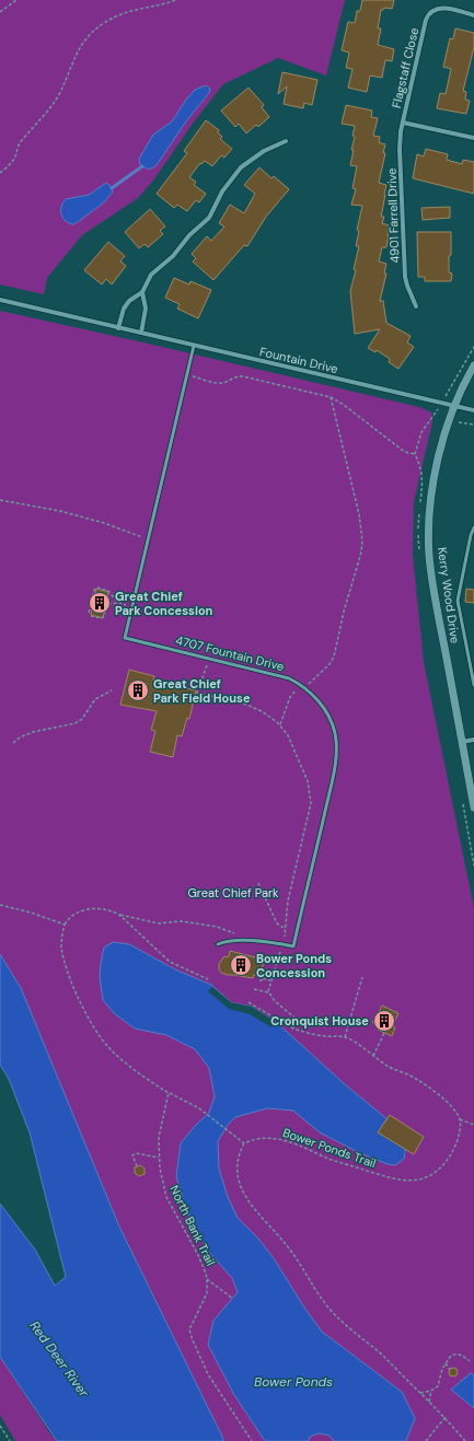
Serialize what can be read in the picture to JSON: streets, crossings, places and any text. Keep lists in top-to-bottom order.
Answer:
{
  "streets": {
    "street": [
      "Flagstaff Close",
      "4901 Farrell Drive",
      "Fountain Drive",
      "Kerry Wood Drive"
    ],
    "lane": ["4707 Fountain Drive"],
    "path": ["Bower Ponds Trail", "North Bank Trail"]
  },
  "crossings": [
    ["Flagstaff Close", "4901 Farrell Drive"],
    ["Fountain Drive", "Kerry Wood Drive"],
    ["Fountain Drive", "4707 Fountain Drive"]
  ],
  "water": ["Red Deer River", "Bower Ponds"],
  "parks": ["Great Chief Park"],
  "places": {
    "building": [
      "Great Chief Park Concession",
      "Great Chief Park Field House",
      "Bower Ponds Concession",
      "Cronquist House"
    ]
  }
}
